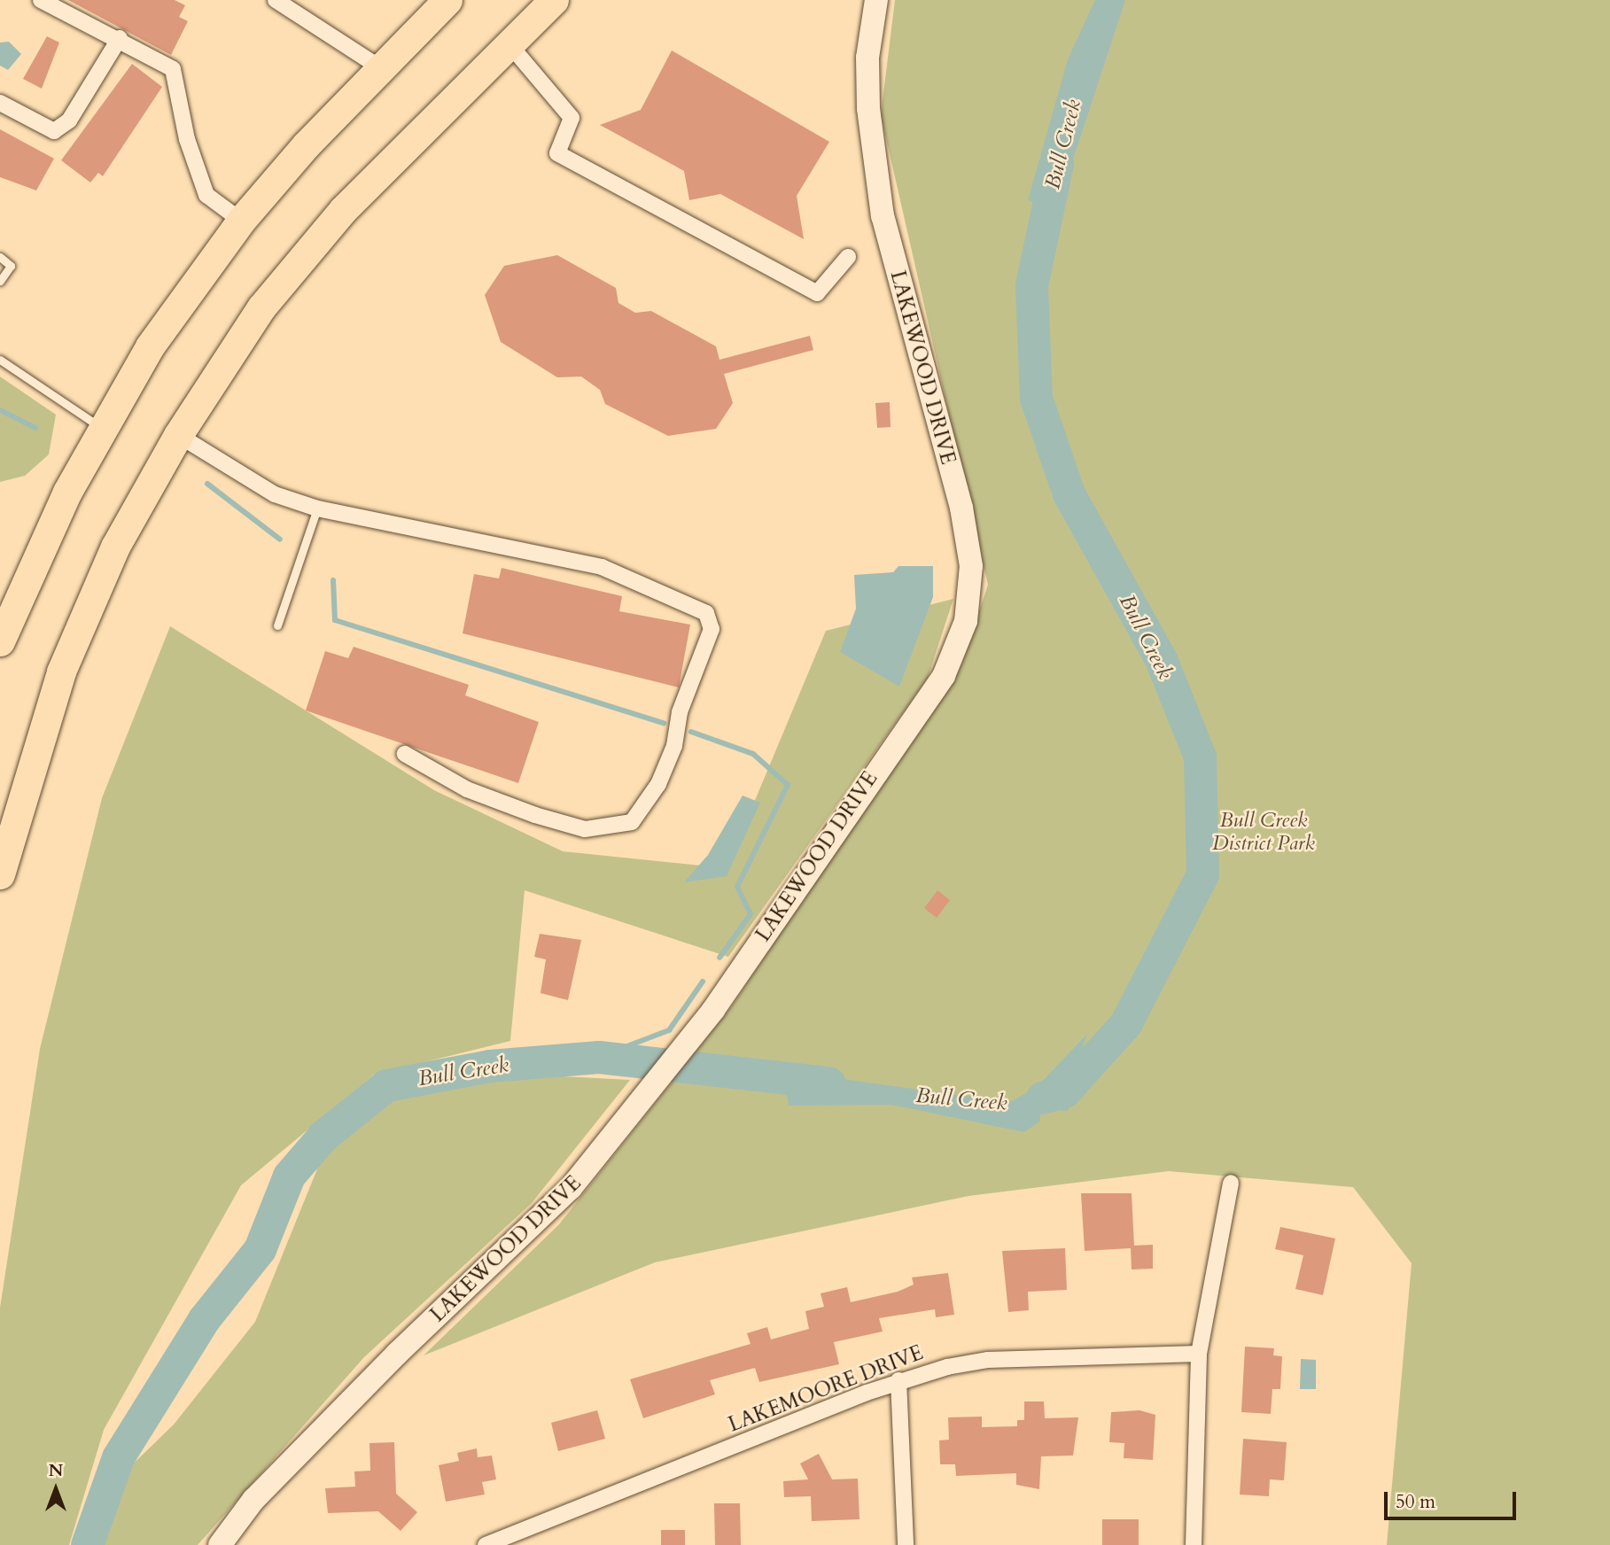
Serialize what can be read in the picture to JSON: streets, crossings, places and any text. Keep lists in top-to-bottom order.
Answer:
{
  "streets": {
    "street": ["LAKEWOOD DRIVE", "LAKEMOORE DRIVE"]
  },
  "water": ["Bull Creek"],
  "parks": ["Bull Creek District Park"],
  "scale_bar": "50 m",
  "north": "top"
}
